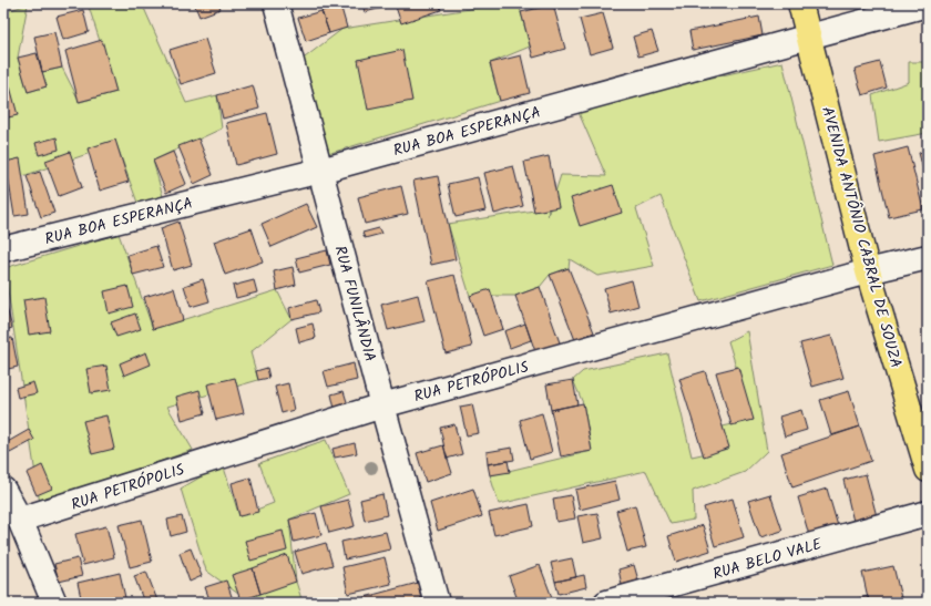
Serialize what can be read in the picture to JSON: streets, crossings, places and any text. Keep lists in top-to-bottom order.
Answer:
{
  "streets": {
    "main road": ["AVENIDA ANTÔNIO CABRAL DE SOUZA"],
    "street": [
      "RUA BOA ESPERANÇA",
      "RUA FUNILÂNDIA",
      "RUA PETRÓPOLIS",
      "RUA BELO VALE"
    ]
  },
  "crossings": [
    ["RUA BOA ESPERANÇA", "AVENIDA ANTÔNIO CABRAL DE SOUZA"],
    ["RUA BOA ESPERANÇA", "RUA FUNILÂNDIA"],
    ["AVENIDA ANTÔNIO CABRAL DE SOUZA", "RUA PETRÓPOLIS"],
    ["RUA FUNILÂNDIA", "RUA PETRÓPOLIS"]
  ]
}
